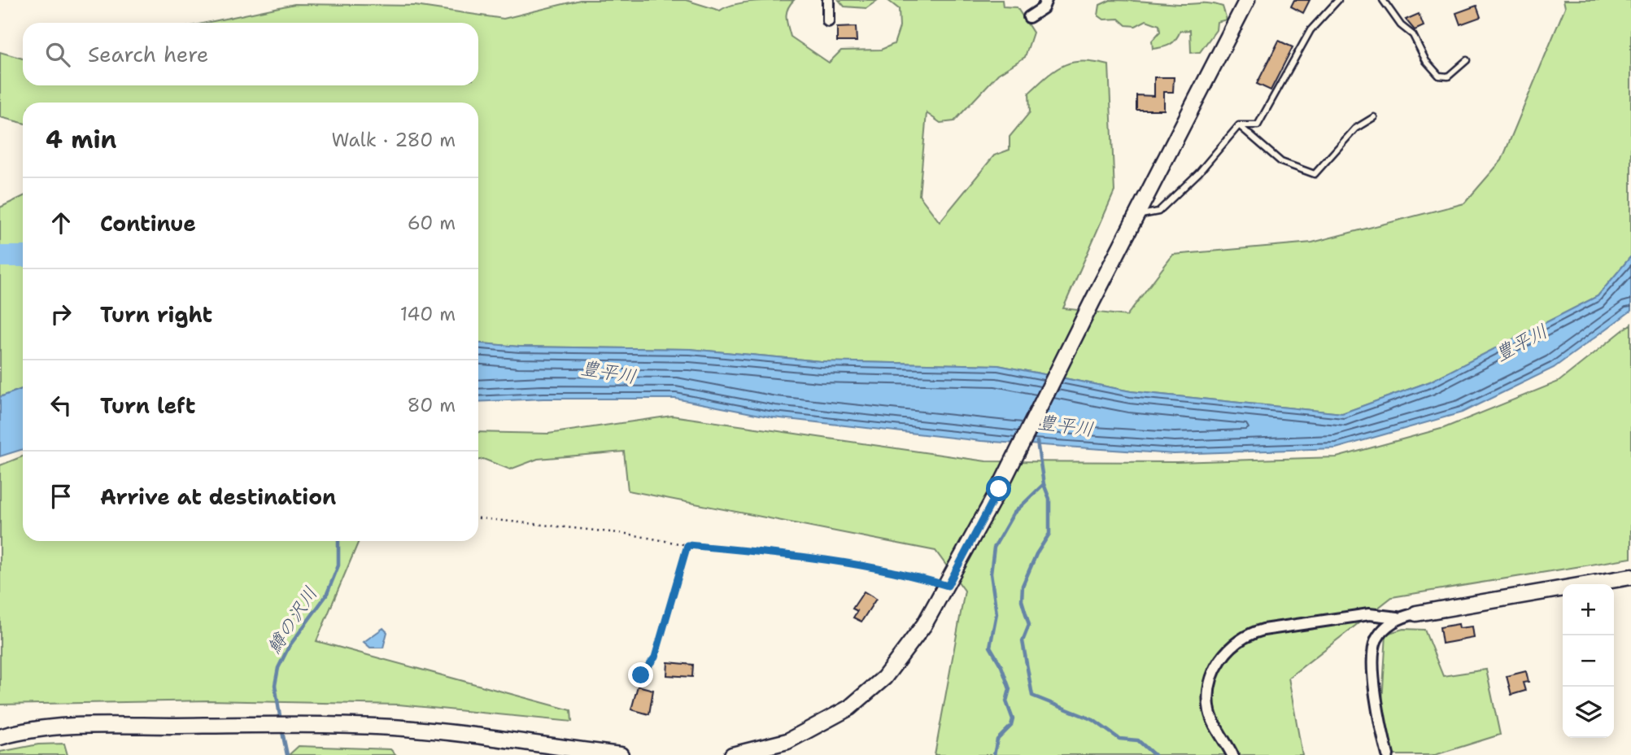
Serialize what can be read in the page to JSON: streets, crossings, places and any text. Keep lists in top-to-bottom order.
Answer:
{
  "water": ["豊平川", "鱒の沢川"],
  "page": {
    "search": "Search here",
    "heading": ["4 min", "Walk · 280 m"],
    "list": [
      ["Continue", "60 m"],
      ["Turn right", "140 m"],
      ["Turn left", "80 m"],
      "Arrive at destination"
    ],
    "map_buttons": ["+", "−"]
  }
}
